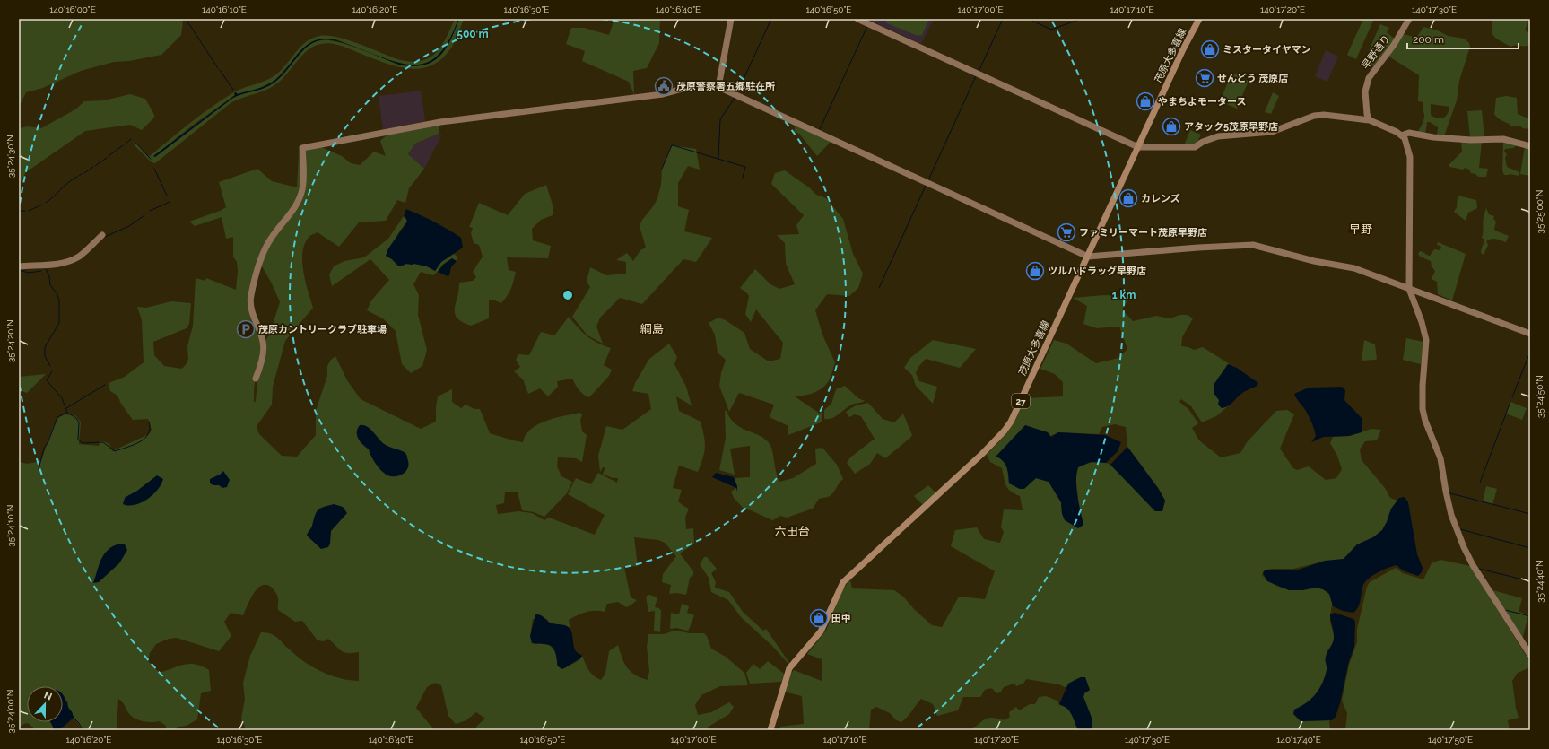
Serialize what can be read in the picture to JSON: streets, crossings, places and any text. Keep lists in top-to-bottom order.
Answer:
{
  "streets": {
    "main road": ["茂原大多喜線", "27"],
    "street": ["早野通り"]
  },
  "districts": ["早野", "綱島", "六田台"],
  "places": {
    "shop": [
      "ミスタータイヤマン",
      "やまちよモータース",
      "アタック5茂原早野店",
      "カレンズ",
      "ツルハドラッグ早野店",
      "田中"
    ],
    "supermarket": ["せんどう 茂原店", "ファミリーマート茂原早野店"],
    "public building": ["茂原警察署五郷駐在所"],
    "parking": ["茂原カントリークラブ駐車場"]
  },
  "scale_bar": "200 m",
  "north": "top",
  "coordinates": [
    "140°16'00\"E",
    "140°16'10\"E",
    "140°16'20\"E",
    "140°16'30\"E",
    "140°16'40\"E",
    "140°16'50\"E",
    "140°17'00\"E",
    "140°17'10\"E",
    "140°17'20\"E",
    "140°17'30\"E",
    "35°24'30\"N",
    "35°25'00\"N",
    "35°24'20\"N",
    "35°24'50\"N",
    "35°24'10\"N",
    "35°24'40\"N",
    "35°24'00\"N",
    "140°17'40\"E",
    "140°17'50\"E"
  ],
  "rings": ["500 m", "1 km"]
}
